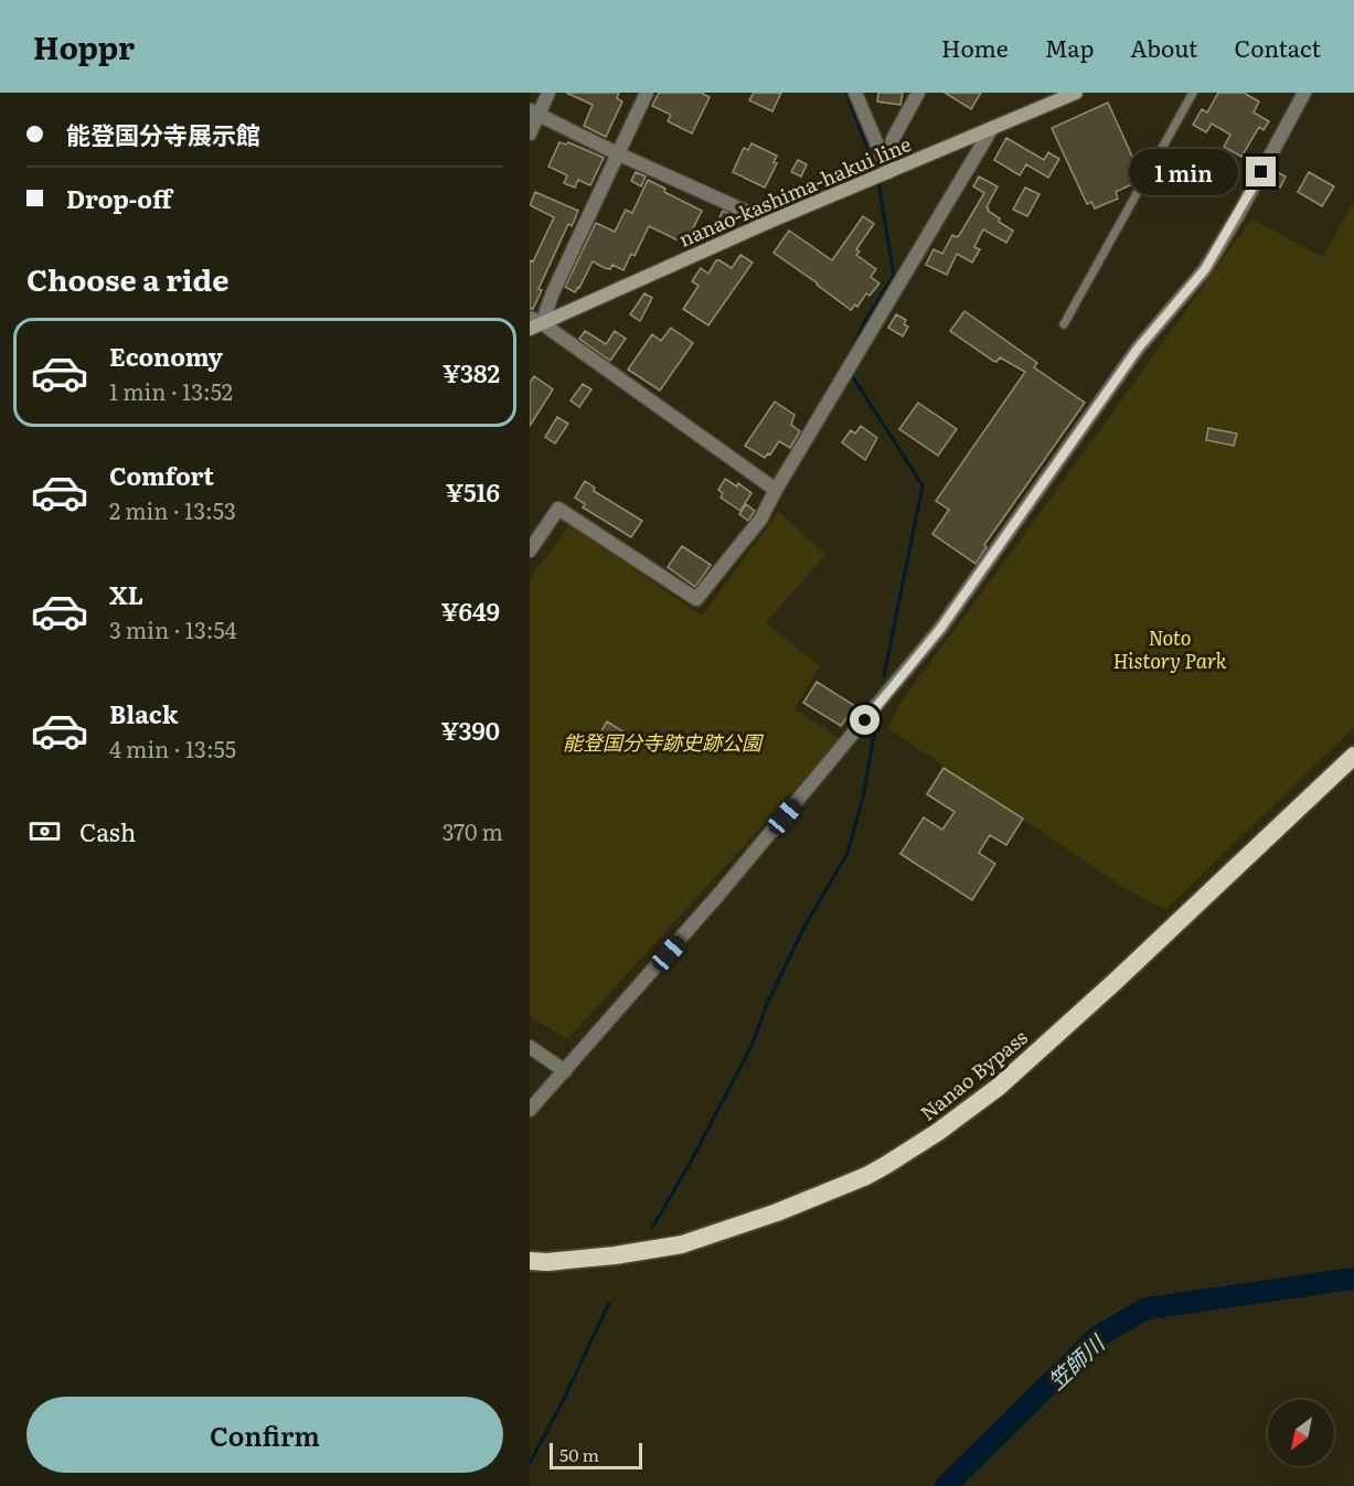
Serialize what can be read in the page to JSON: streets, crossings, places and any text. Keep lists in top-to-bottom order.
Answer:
{
  "streets": {
    "highway": ["Nanao Bypass"],
    "main road": ["nanao-kashima-hakui line"]
  },
  "water": ["笠師川"],
  "parks": ["Noto History Park", "能登国分寺跡史跡公園"],
  "scale_bar": "50 m",
  "north": "bottom left",
  "page": {
    "header": "Hoppr",
    "nav": [
      "Home",
      "Map",
      "About",
      "Contact"
    ],
    "banner": ["能登国分寺展示館", "Drop-off"],
    "bubble": "1 min",
    "heading": "Choose a ride",
    "list": [
      {
        "name": "Economy",
        "note": "1 min · 13:52",
        "value": "¥382"
      },
      {
        "name": "Comfort",
        "note": "2 min · 13:53",
        "value": "¥516"
      },
      {
        "name": "XL",
        "note": "3 min · 13:54",
        "value": "¥649"
      },
      {
        "name": "Black",
        "note": "4 min · 13:55",
        "value": "¥390"
      }
    ],
    "pay": ["Cash", "370 m"],
    "buttons": "Confirm",
    "scale": "50 m"
  }
}
